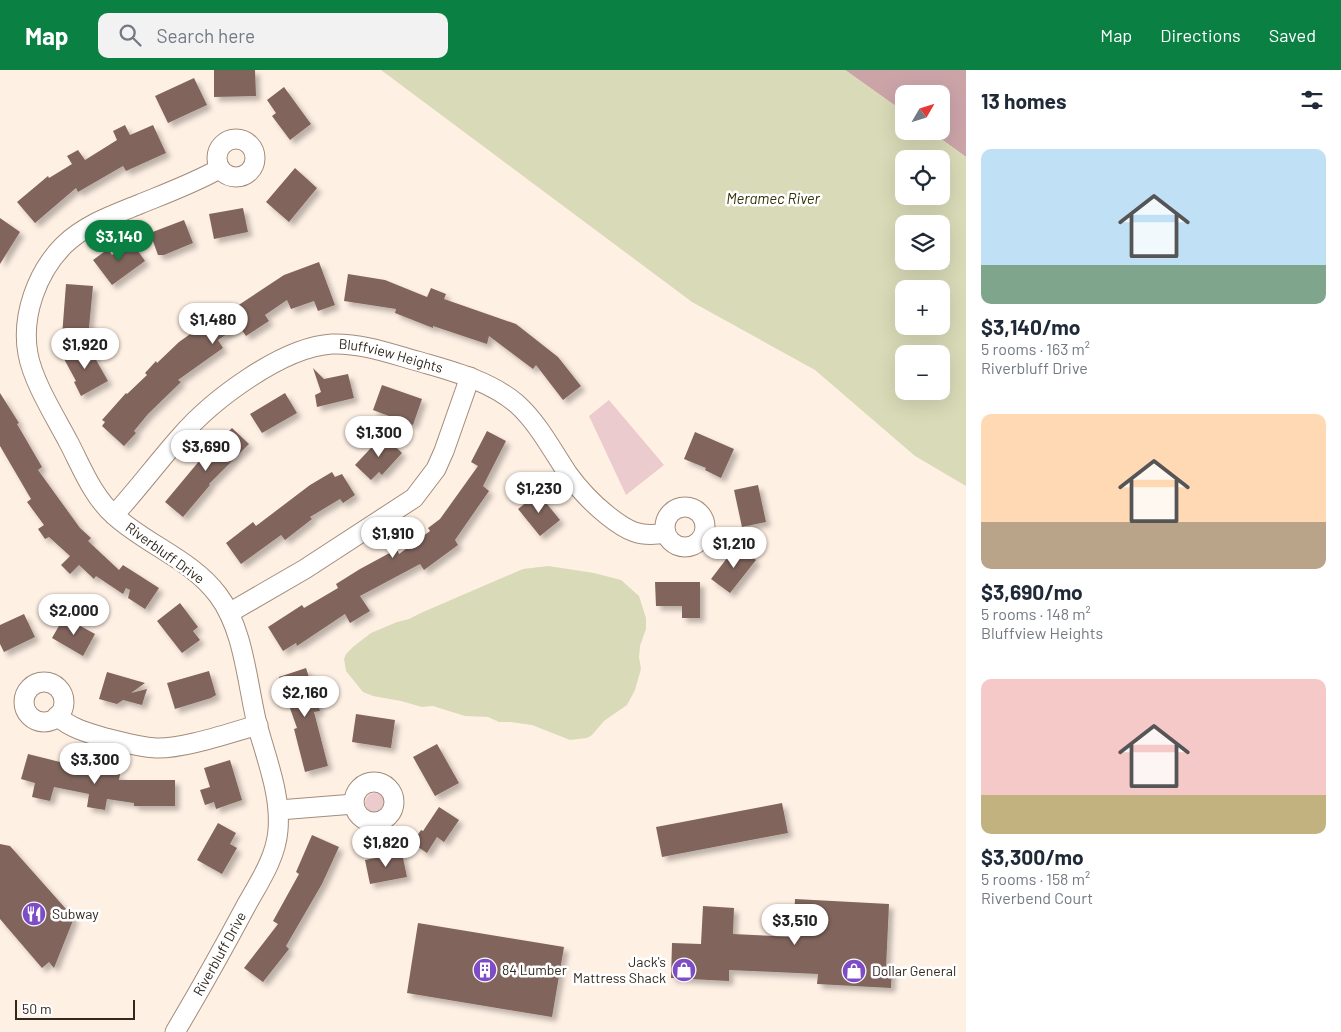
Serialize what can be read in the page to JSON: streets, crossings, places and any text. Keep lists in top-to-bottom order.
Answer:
{
  "streets": {
    "street": ["Bluffview Heights", "Riverbluff Drive"]
  },
  "crossings": [
    ["Bluffview Heights", "Riverbluff Drive"]
  ],
  "water": ["Meramec River"],
  "places": {
    "restaurant": ["Subway"],
    "building": ["84 Lumber"],
    "shop": ["Jack's Mattress Shack", "Dollar General"]
  },
  "scale_bar": "50 m",
  "north": "top right",
  "page": {
    "header": "Map",
    "search": "Search here",
    "nav": ["Map", "Directions", "Saved"],
    "heading": "13 homes",
    "map_buttons": ["+", "−"],
    "list": [
      {
        "name": "$3,140/mo",
        "note": "5 rooms · 163 m² · Riverbluff Drive"
      },
      {
        "name": "$3,690/mo",
        "note": "5 rooms · 148 m² · Bluffview Heights"
      },
      {
        "name": "$3,300/mo",
        "note": "5 rooms · 158 m² · Riverbend Court"
      }
    ],
    "price": [
      "$3,140",
      "$1,480",
      "$1,920",
      "$1,300",
      "$3,690",
      "$1,230",
      "$1,910",
      "$1,210",
      "$2,000",
      "$2,160",
      "$3,300",
      "$1,820",
      "$3,510"
    ],
    "scale": "50 m"
  }
}
